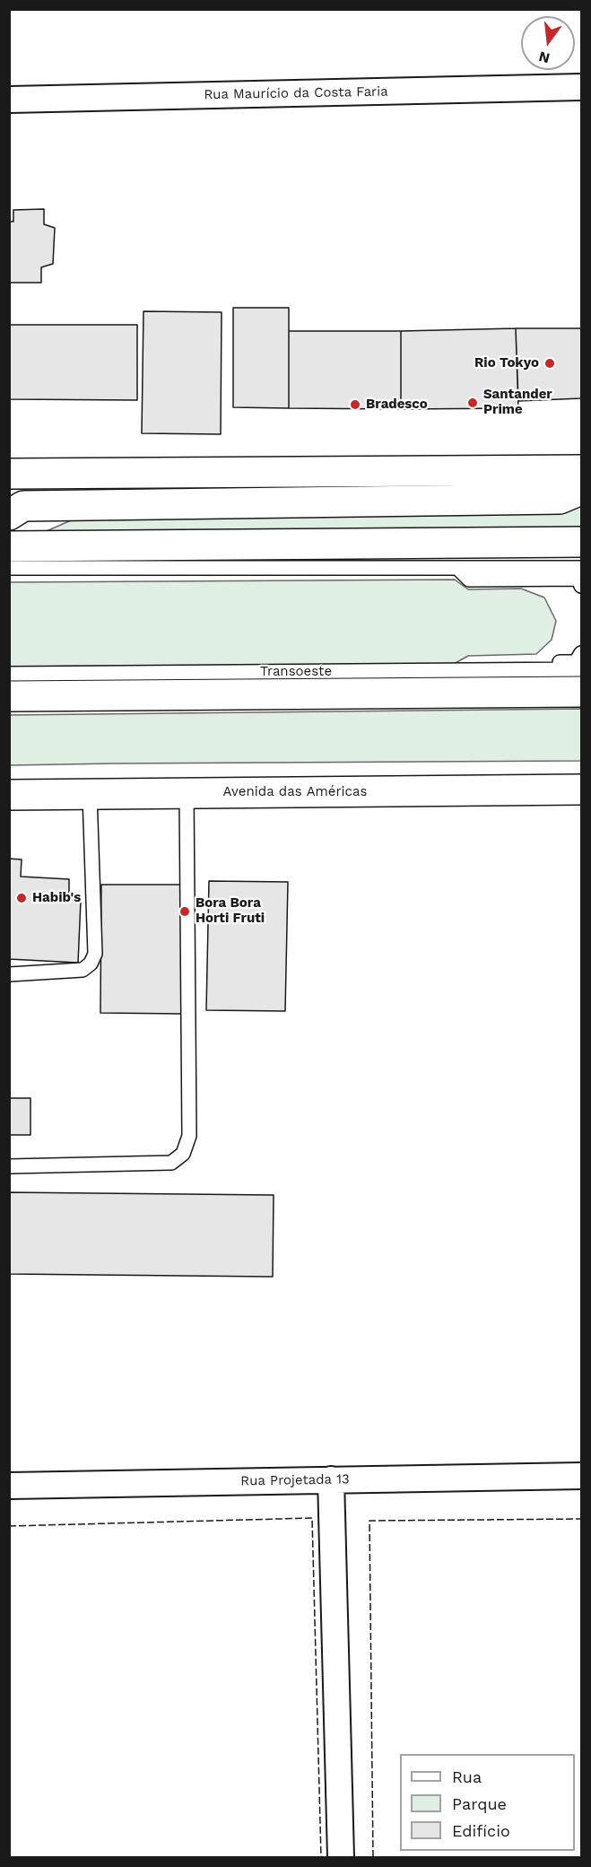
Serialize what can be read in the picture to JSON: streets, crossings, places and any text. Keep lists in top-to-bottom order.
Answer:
{
  "streets": {
    "main road": ["Avenida das Américas"],
    "street": ["Rua Maurício da Costa Faria", "Rua Projetada 13"],
    "lane": ["Transoeste"]
  },
  "places": [
    "Rio Tokyo",
    "Santander Prime",
    "Bradesco",
    "Habib's",
    "Bora Bora Horti Fruti"
  ],
  "legend": ["Rua", "Parque", "Edifício"],
  "north": "bottom"
}
